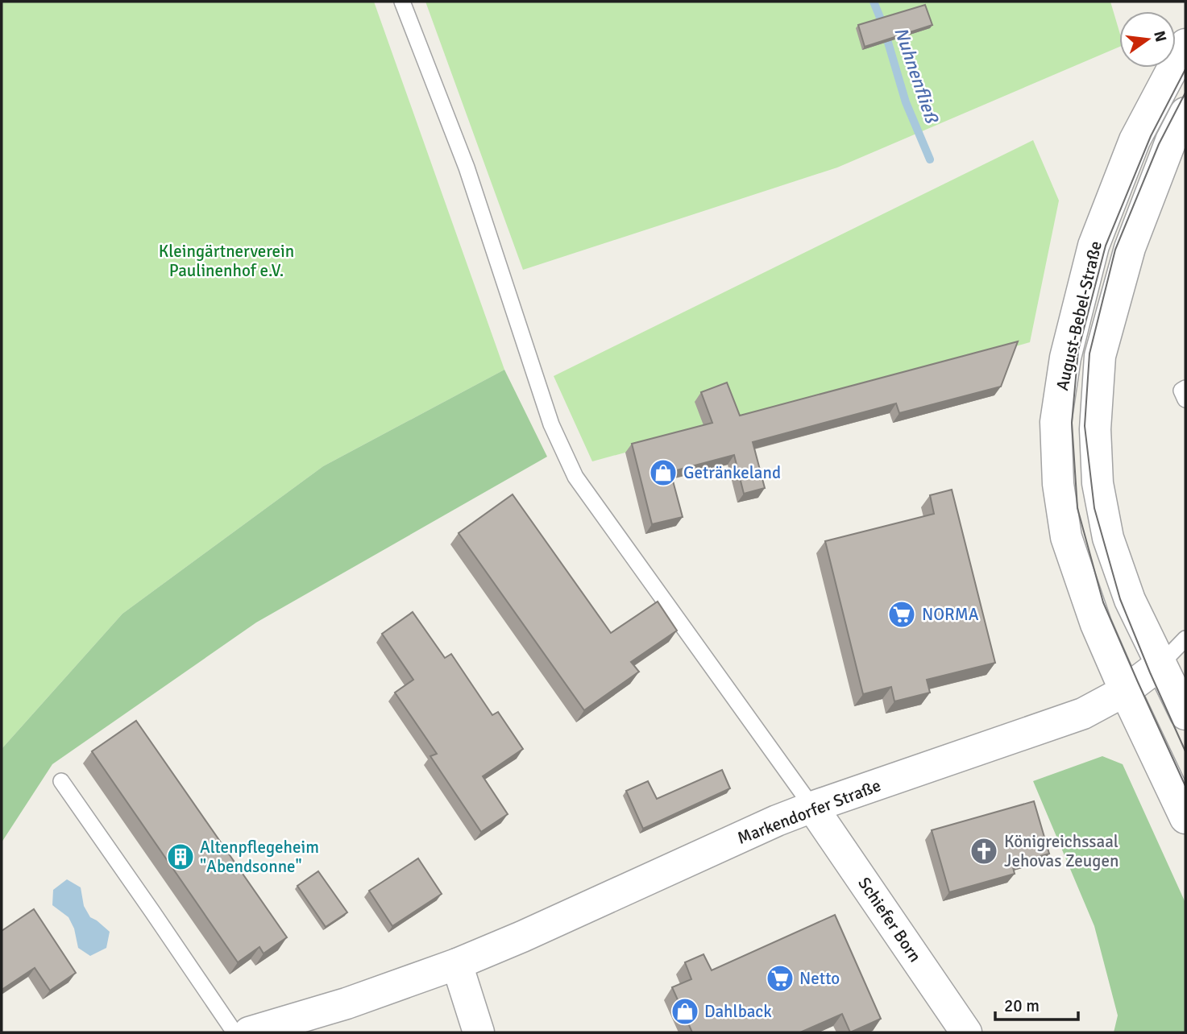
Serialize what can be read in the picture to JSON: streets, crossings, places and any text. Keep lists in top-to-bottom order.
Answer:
{
  "streets": {
    "street": ["August-Bebel-Straße", "Markendorfer Straße", "Schiefer Born"]
  },
  "crossings": [
    ["August-Bebel-Straße", "Markendorfer Straße"],
    ["Markendorfer Straße", "Schiefer Born"]
  ],
  "water": ["Nuhnenfließ"],
  "parks": ["Kleingärtnerverein Paulinenhof e.V."],
  "places": {
    "shop": ["Getränkeland", "Dahlback"],
    "supermarket": ["NORMA", "Netto"],
    "church": ["Königreichssaal Jehovas Zeugen"],
    "building": ["Altenpflegeheim \"Abendsonne\""]
  },
  "scale_bar": "20 m",
  "north": "right"
}
